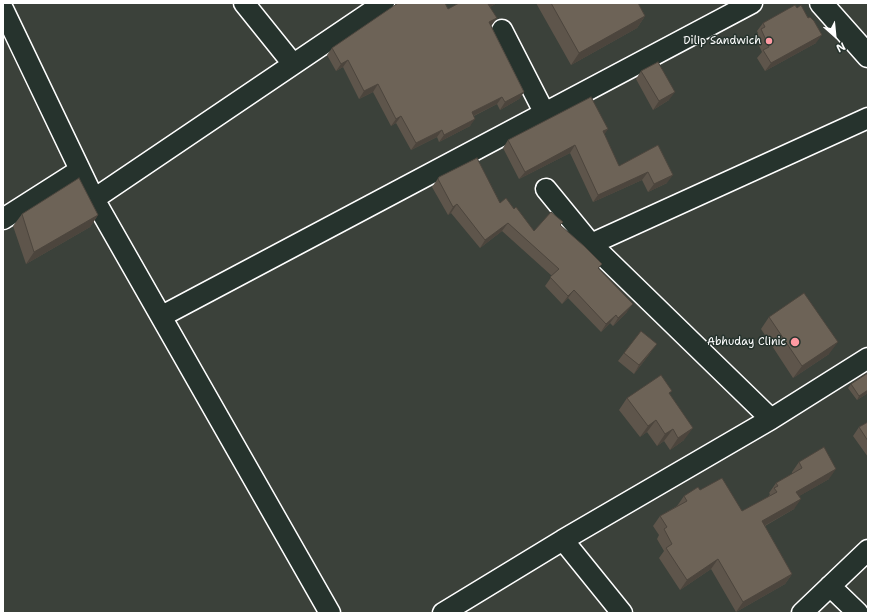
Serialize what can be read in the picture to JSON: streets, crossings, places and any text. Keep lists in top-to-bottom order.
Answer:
{
  "places": ["Dilip Sandwich", "Abhuday Clinic"],
  "north": "bottom right"
}
